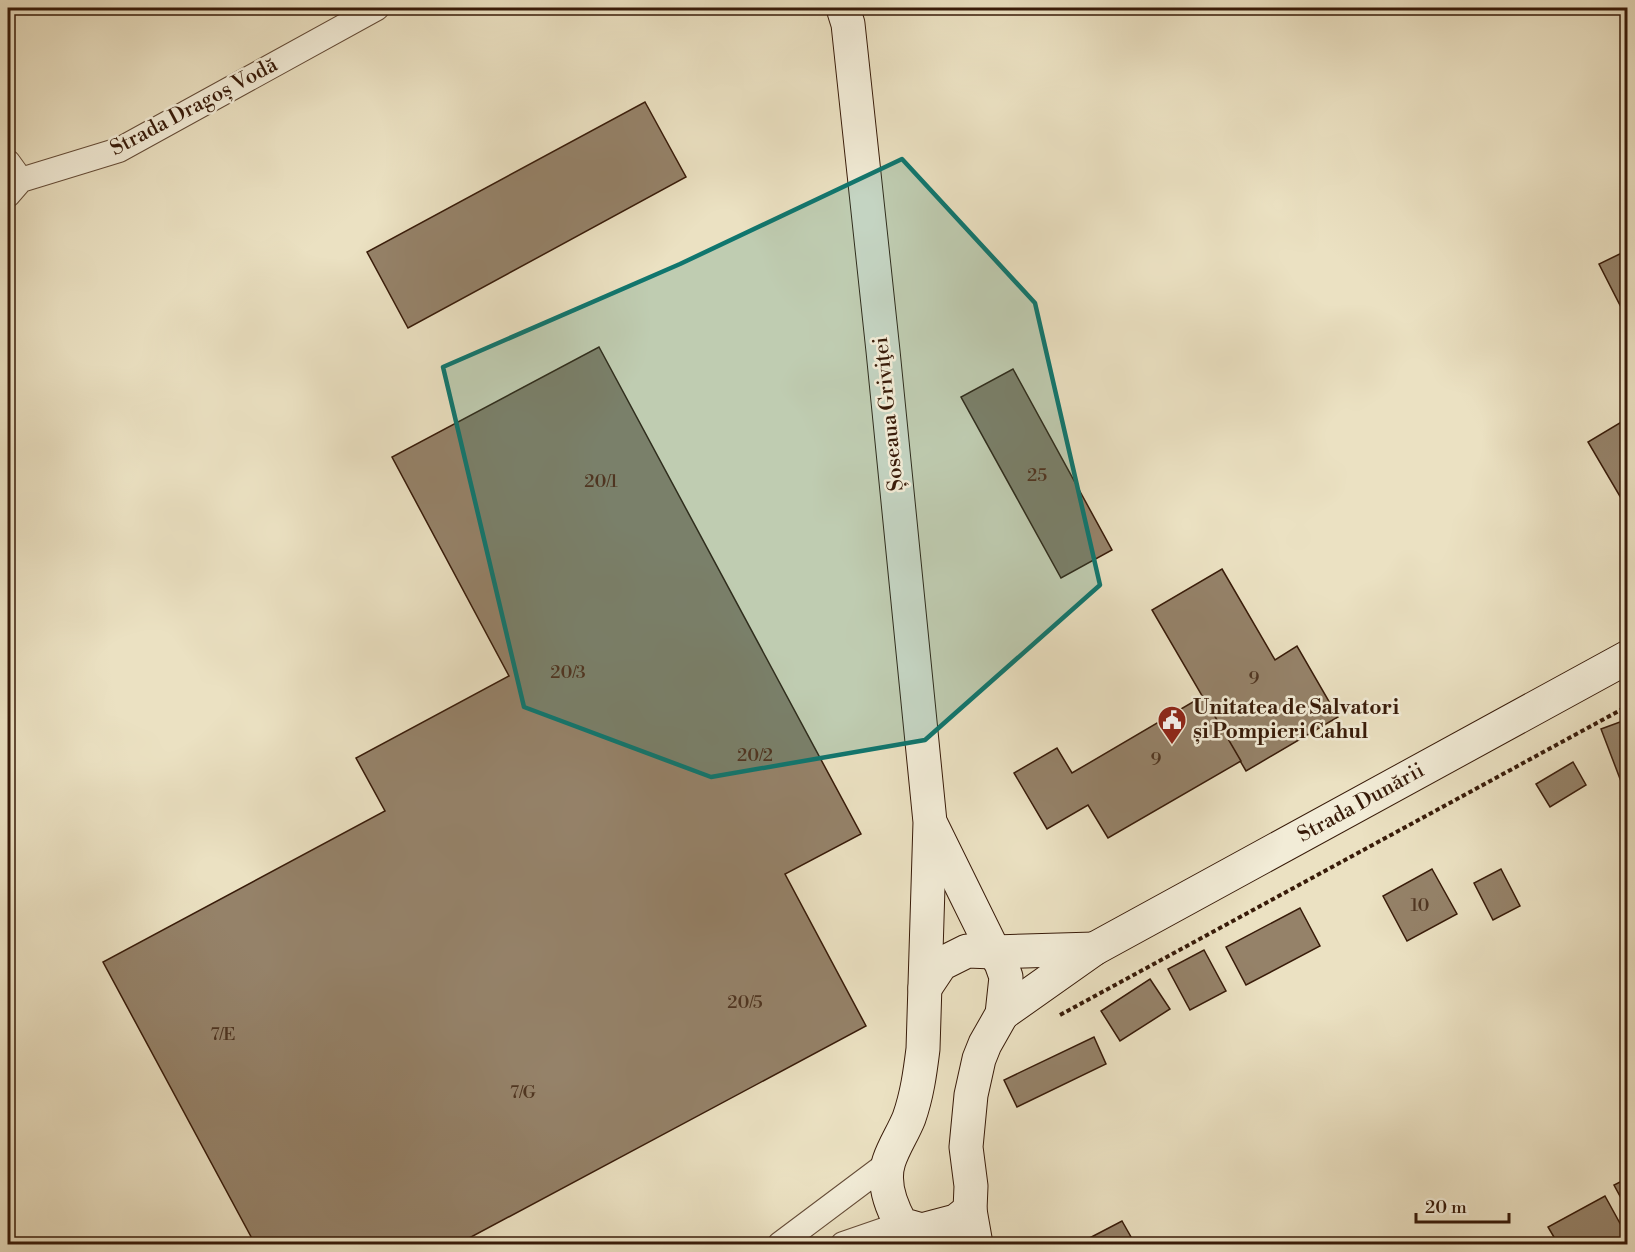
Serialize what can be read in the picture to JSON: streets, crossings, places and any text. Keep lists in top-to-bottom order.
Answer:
{
  "streets": {
    "main road": ["Șoseaua Griviţei", "Strada Dunării"],
    "street": ["Strada Dragoș Vodă"]
  },
  "crossings": [
    ["Șoseaua Griviţei", "Strada Dunării"]
  ],
  "places": {
    "public building": ["Unitatea de Salvatori și Pompieri Cahul"]
  },
  "house_numbers": [
    "25",
    "20/1",
    "20/3",
    "9",
    "20/2",
    "9",
    "10",
    "20/5",
    "7/E",
    "7/G"
  ],
  "scale_bar": "20 m"
}
